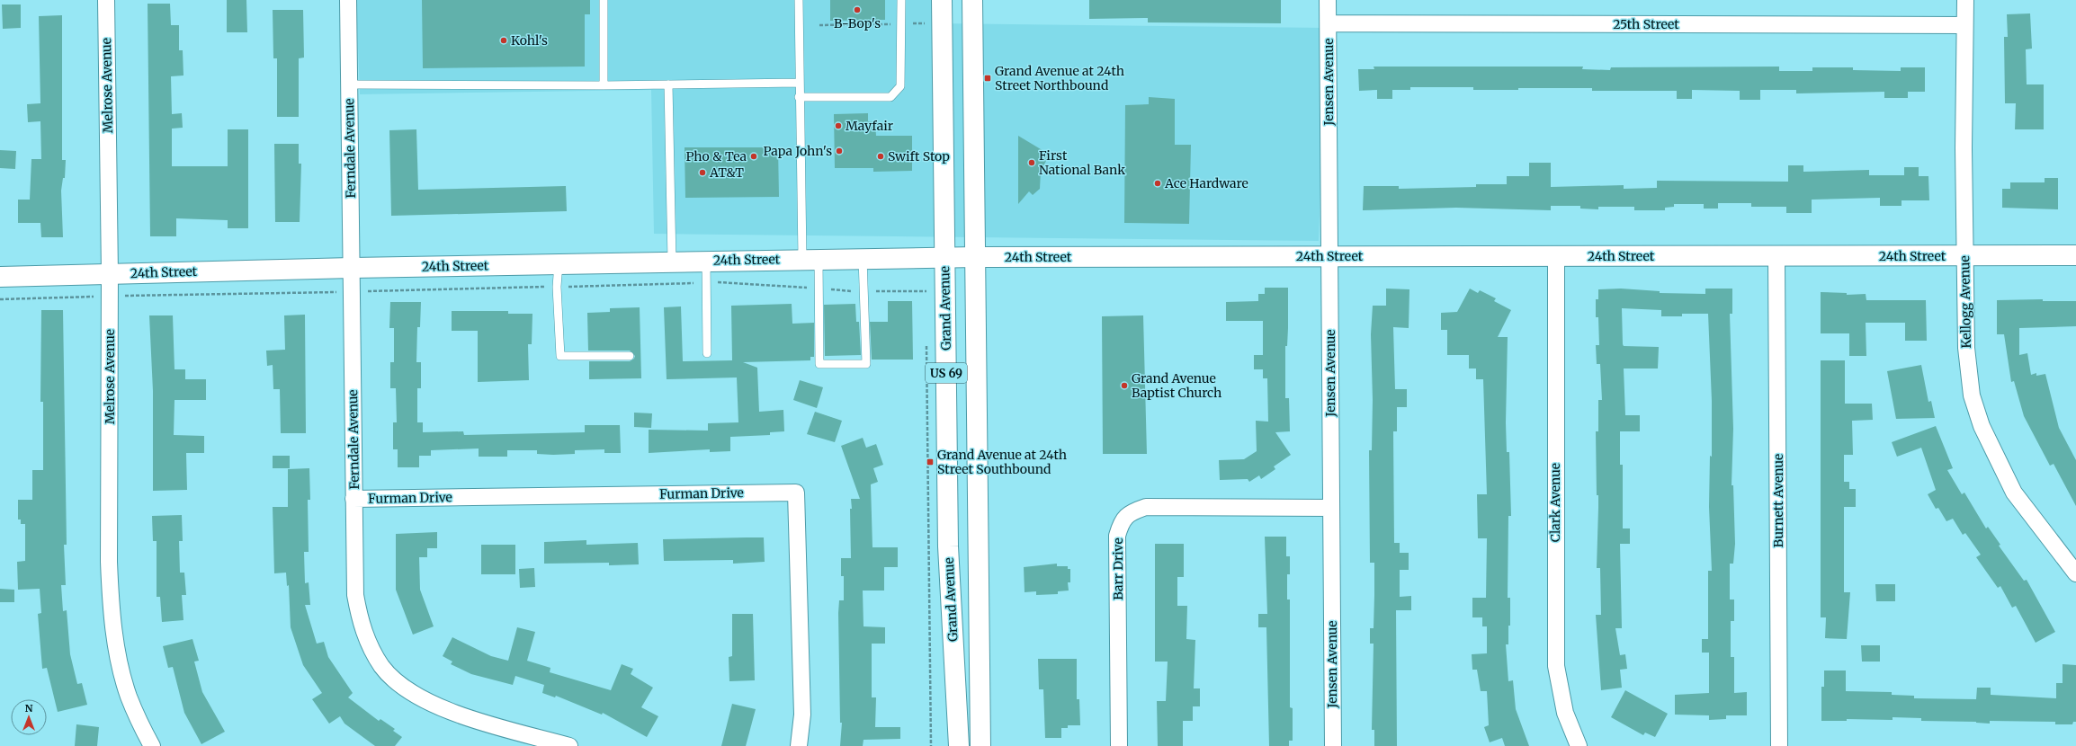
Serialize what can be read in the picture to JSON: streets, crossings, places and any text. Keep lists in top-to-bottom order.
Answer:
{
  "streets": {
    "main road": ["24th Street", "Grand Avenue", "US 69"],
    "street": [
      "25th Street",
      "Jensen Avenue",
      "Melrose Avenue",
      "Ferndale Avenue",
      "Kellogg Avenue",
      "Furman Drive",
      "Burnett Avenue",
      "Clark Avenue",
      "Barr Drive"
    ]
  },
  "crossings": [
    ["25th Street", "Jensen Avenue"],
    ["25th Street", "Kellogg Avenue"],
    ["Jensen Avenue", "24th Street"],
    ["Jensen Avenue", "Barr Drive"],
    ["Melrose Avenue", "24th Street"],
    ["Ferndale Avenue", "24th Street"],
    ["Ferndale Avenue", "Furman Drive"],
    ["24th Street", "Kellogg Avenue"],
    ["24th Street", "Grand Avenue"],
    ["24th Street", "Burnett Avenue"],
    ["24th Street", "Clark Avenue"]
  ],
  "places": {
    "other": [
      "B-Bop's",
      "Kohl's",
      "Mayfair",
      "Papa John's",
      "Pho & Tea",
      "Swift Stop",
      "First National Bank",
      "AT&T",
      "Ace Hardware",
      "Grand Avenue Baptist Church"
    ],
    "transit": ["Grand Avenue at 24th Street Northbound", "Grand Avenue at 24th Street Southbound"]
  },
  "north": "top"
}
